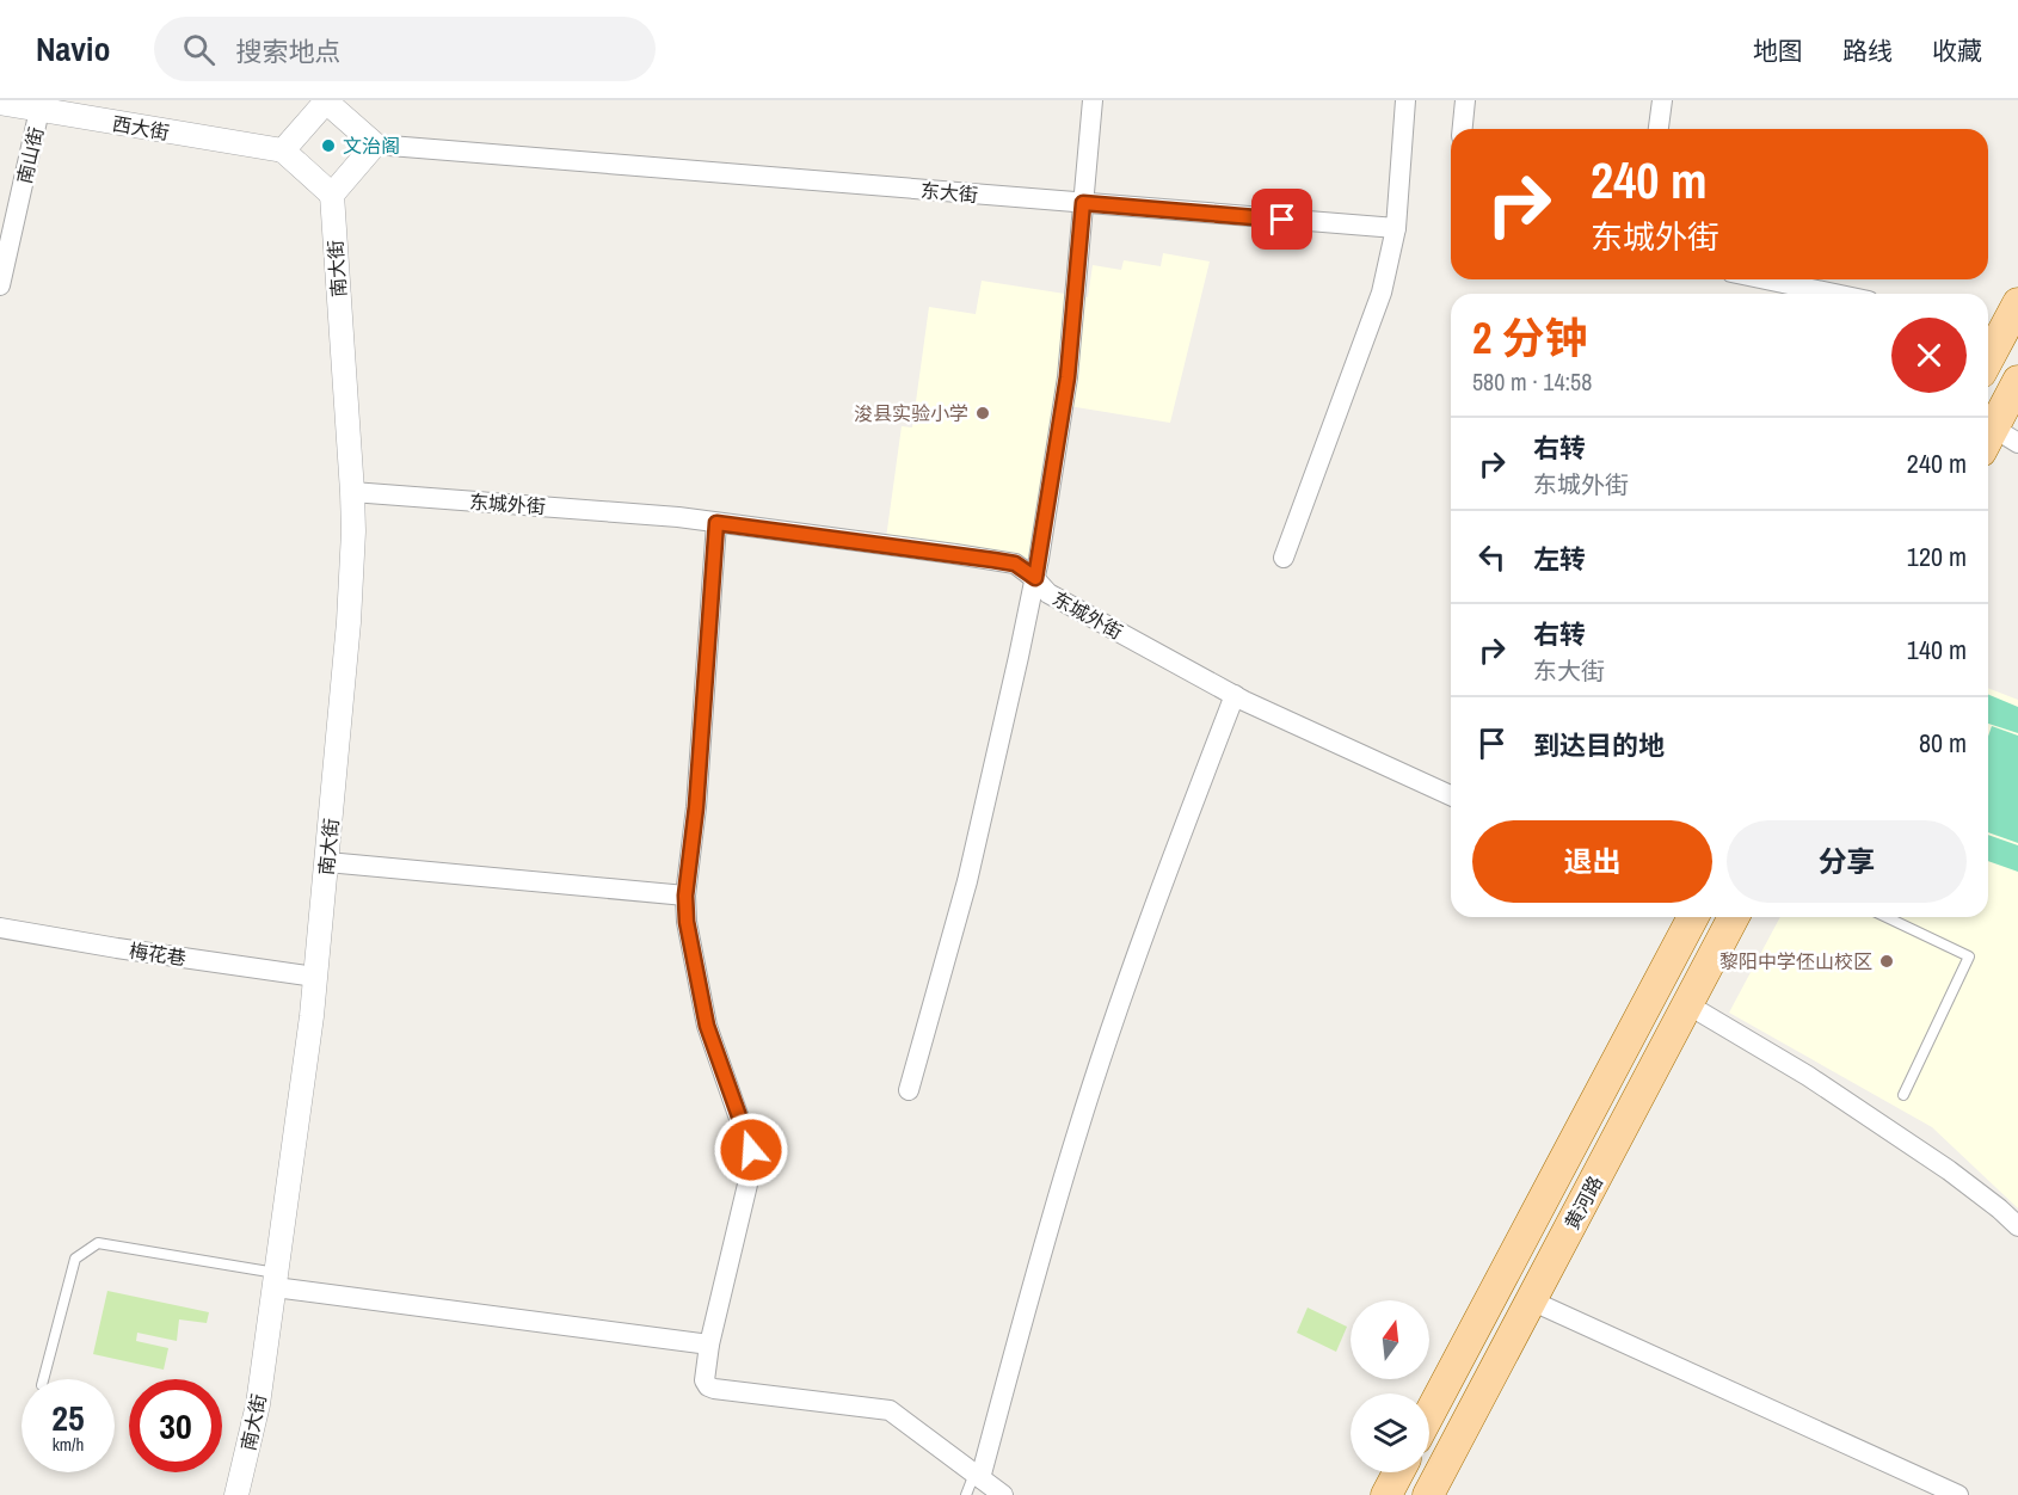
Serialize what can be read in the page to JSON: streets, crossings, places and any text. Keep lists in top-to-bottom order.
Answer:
{
  "streets": {
    "main road": ["黄河路"],
    "street": [
      "西大街",
      "南山街",
      "东大街",
      "南大街",
      "东城外街",
      "梅花巷"
    ]
  },
  "crossings": [
    ["西大街", "南山街"],
    ["南大街", "东城外街"],
    ["南大街", "梅花巷"]
  ],
  "places": ["文治阁", "浚县实验小学", "黎阳中学伾山校区"],
  "north": "top",
  "page": {
    "header": "Navio",
    "search": "搜索地点",
    "nav": ["地图", "路线", "收藏"],
    "turn": ["240 m", "东城外街"],
    "heading": ["2 分钟", "580 m · 14:58"],
    "list": [
      {
        "name": "右转",
        "note": "东城外街",
        "value": "240 m"
      },
      {
        "name": "左转",
        "value": "120 m"
      },
      {
        "name": "右转",
        "note": "东大街",
        "value": "140 m"
      },
      {
        "name": "到达目的地",
        "value": "80 m"
      }
    ],
    "buttons": ["退出", "分享"],
    "speed": "25 km/h",
    "limit": "30"
  }
}
